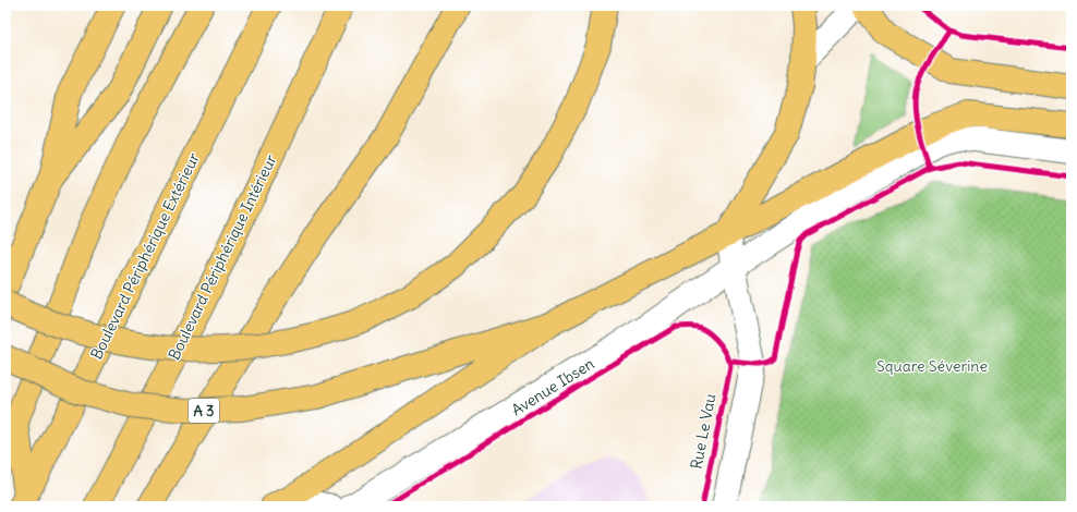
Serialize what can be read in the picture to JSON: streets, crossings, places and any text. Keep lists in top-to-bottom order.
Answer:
{
  "streets": {
    "main road": ["Boulevard Périphérique Extérieur", "Boulevard Périphérique Intérieur", "A 3"],
    "cycle path": ["Avenue Ibsen"]
  },
  "parks": ["Square Séverine"]
}
